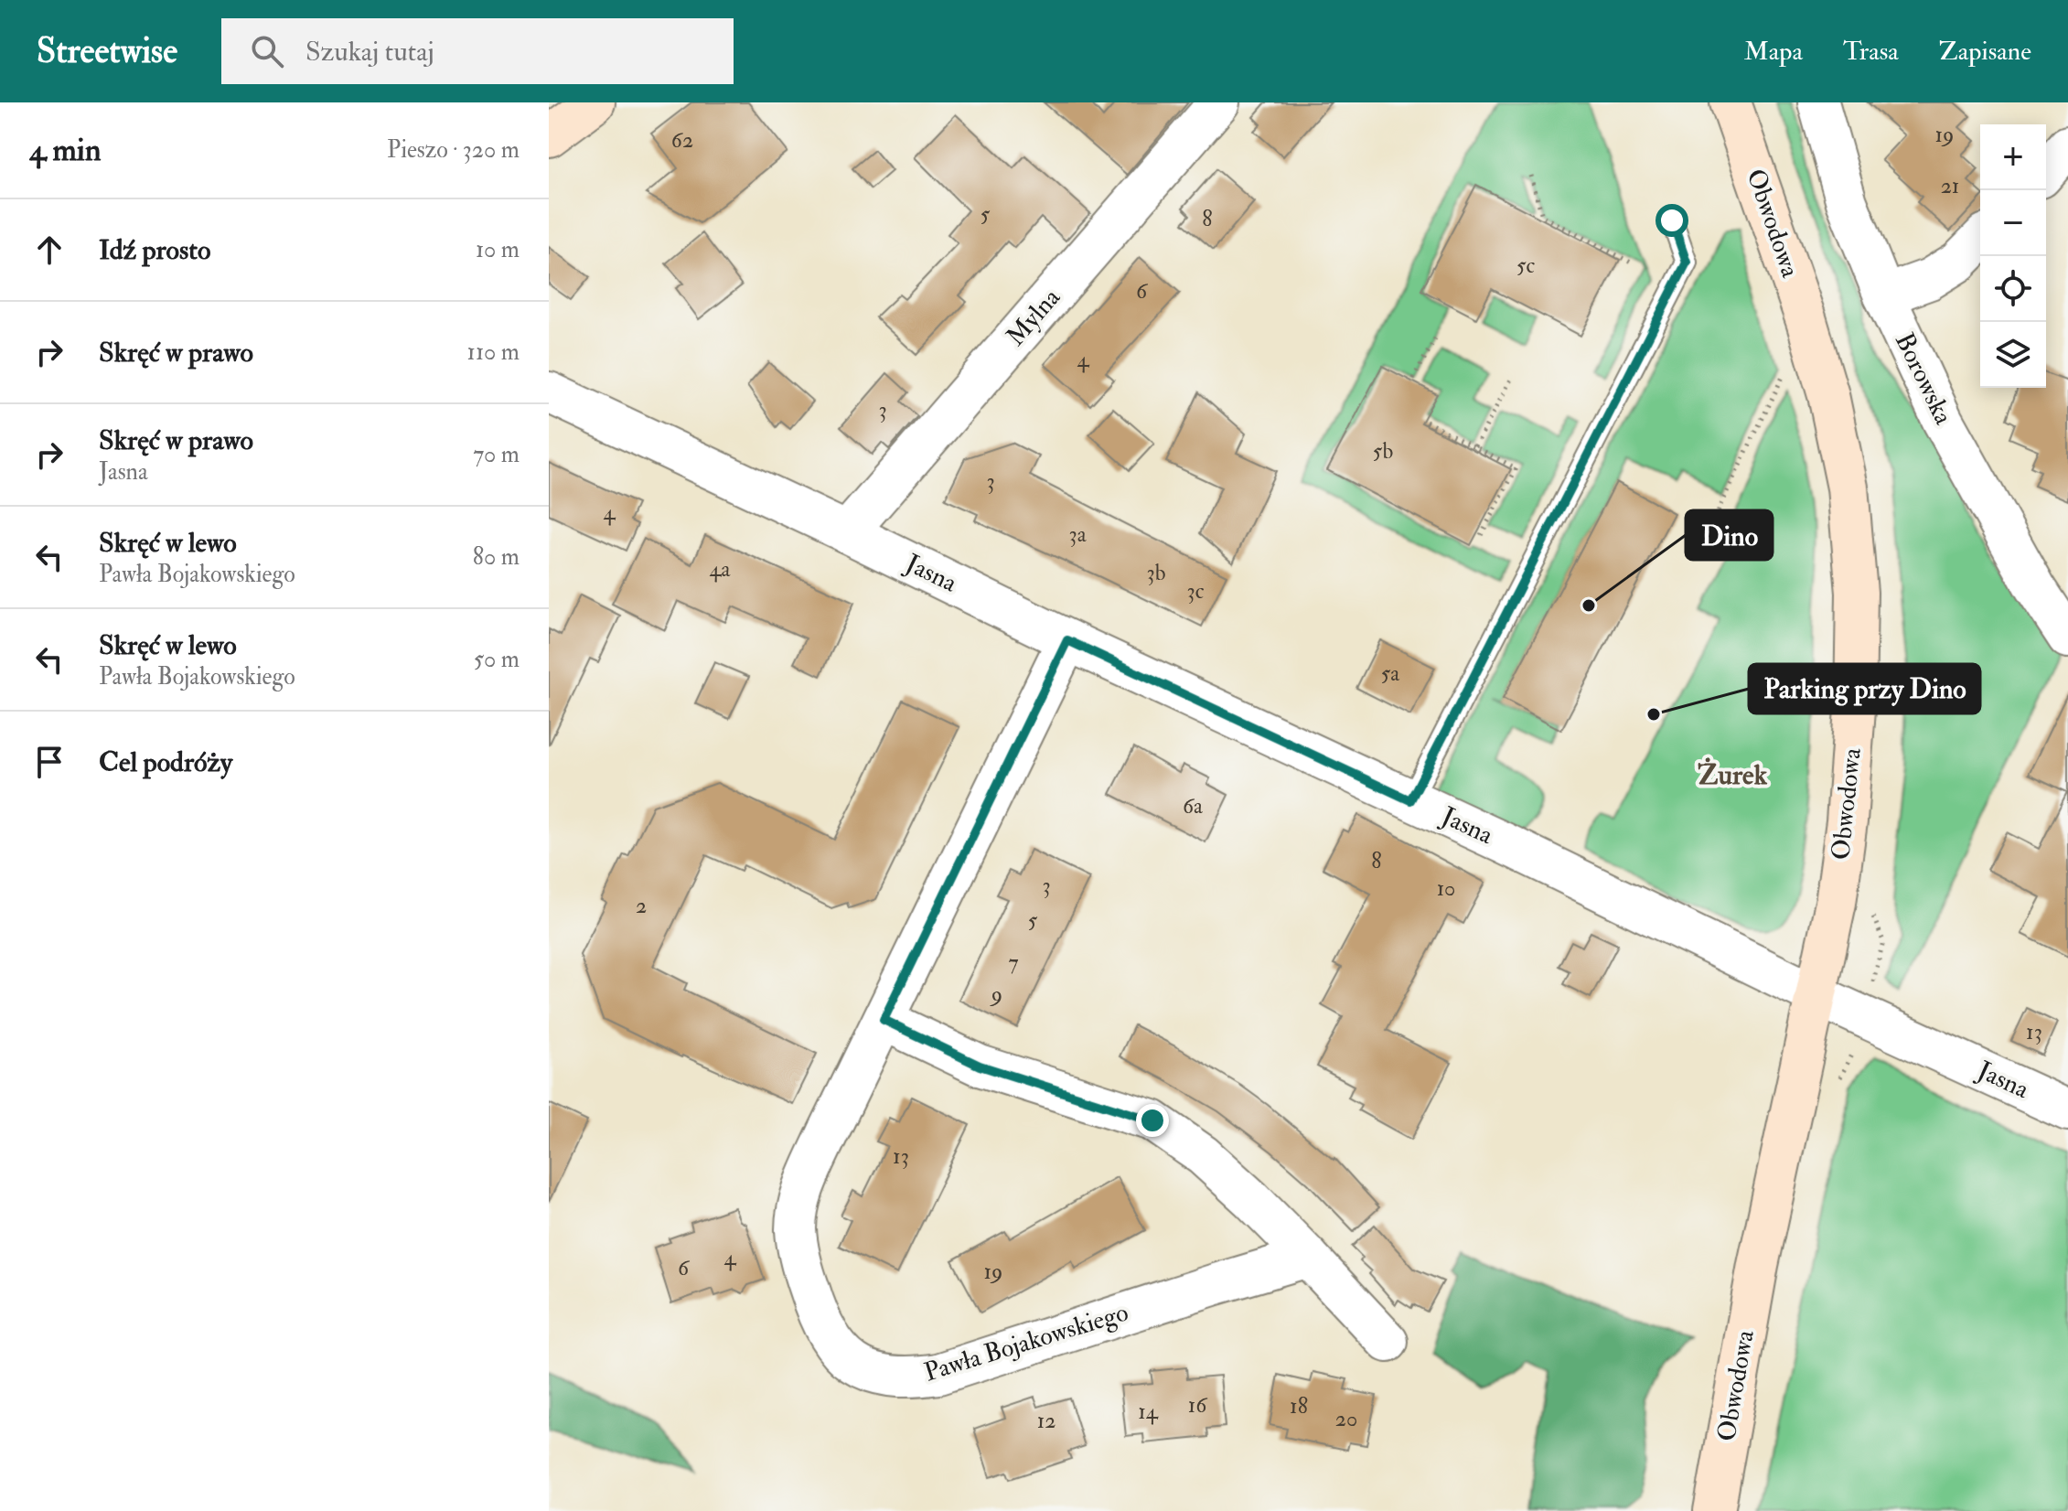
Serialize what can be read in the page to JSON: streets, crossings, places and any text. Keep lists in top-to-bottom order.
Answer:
{
  "streets": {
    "street": [
      "Obwodowa",
      "Mylna",
      "Borowska",
      "Jasna",
      "Pawła Bojakowskiego"
    ]
  },
  "crossings": [
    ["Obwodowa", "Jasna"],
    ["Mylna", "Jasna"],
    ["Jasna", "Pawła Bojakowskiego"]
  ],
  "districts": ["Żurek"],
  "places": ["Dino", "Parking przy Dino"],
  "house_numbers": [
    "19",
    "62",
    "21",
    "5",
    "8",
    "5c",
    "6",
    "4",
    "3",
    "5b",
    "3",
    "4",
    "3a",
    "4a",
    "3b",
    "3c",
    "5a",
    "6a",
    "8",
    "3",
    "10",
    "2",
    "5",
    "7",
    "9",
    "13",
    "13",
    "4",
    "6",
    "19",
    "16",
    "18",
    "14",
    "20",
    "12"
  ],
  "page": {
    "header": "Streetwise",
    "search": "Szukaj tutaj",
    "nav": ["Mapa", "Trasa", "Zapisane"],
    "heading": ["4 min", "Pieszo · 320 m"],
    "map_buttons": ["+", "−"],
    "list": [
      ["Idź prosto", "10 m"],
      ["Skręć w prawo", "110 m"],
      ["Skręć w prawo", "Jasna", "70 m"],
      ["Skręć w lewo", "Pawła Bojakowskiego", "80 m"],
      ["Skręć w lewo", "Pawła Bojakowskiego", "50 m"],
      "Cel podróży"
    ]
  }
}
